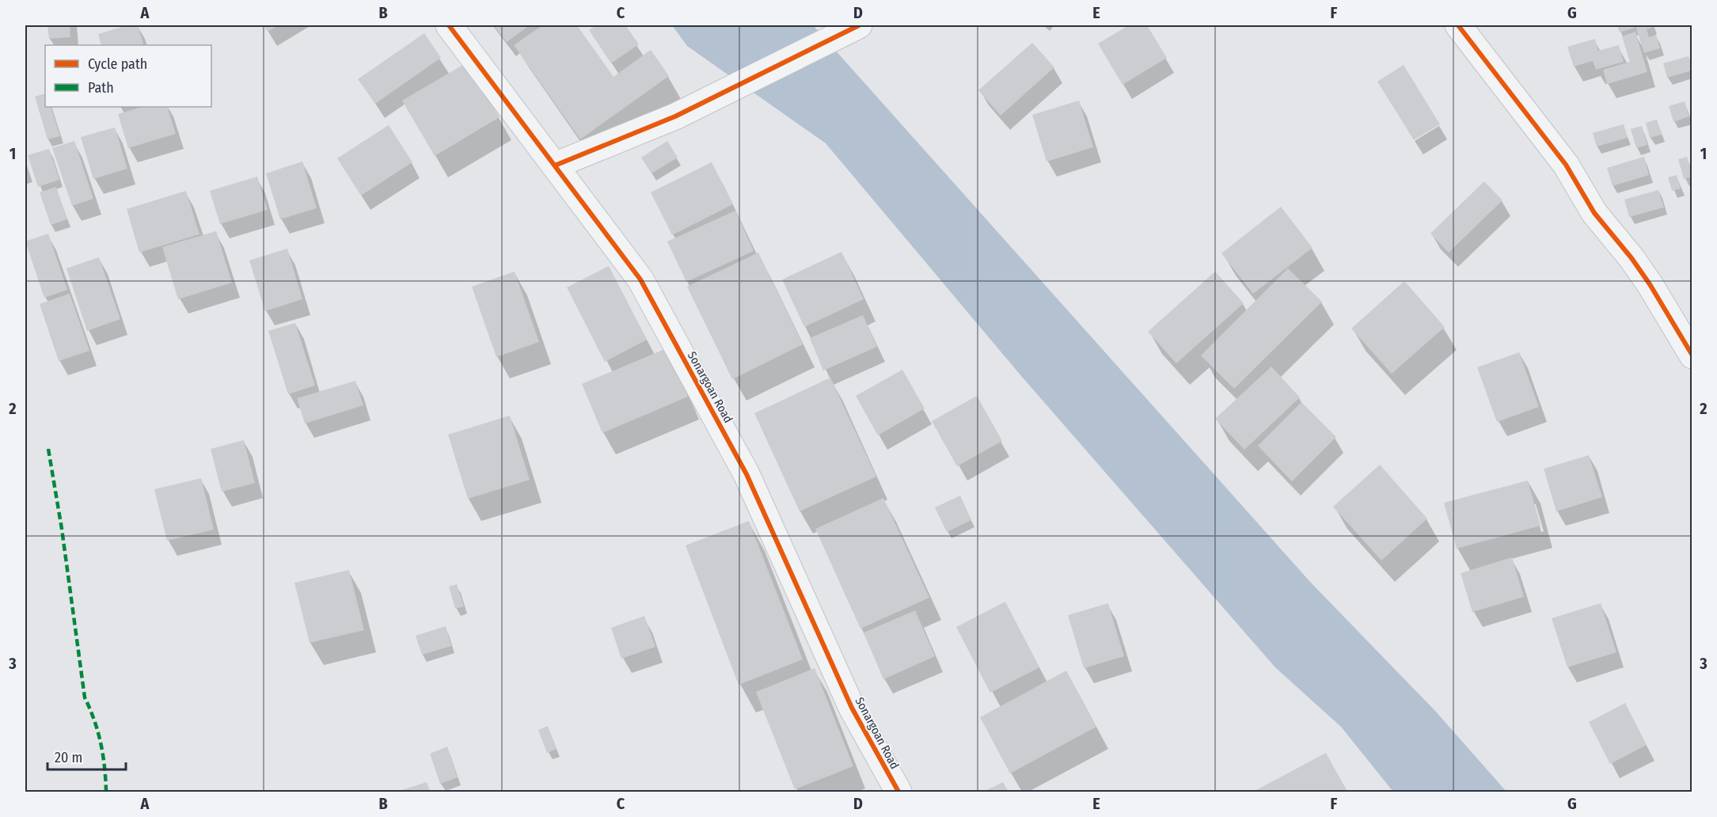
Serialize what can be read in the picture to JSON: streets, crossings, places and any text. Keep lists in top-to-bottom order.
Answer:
{
  "streets": {
    "street": ["Sonargoan Road"]
  },
  "legend": ["Cycle path", "Path"],
  "scale_bar": "20 m",
  "grid": {
    "columns": [
      "A",
      "B",
      "C",
      "D",
      "E",
      "F",
      "G"
    ],
    "rows": ["1", "2", "3"]
  }
}
